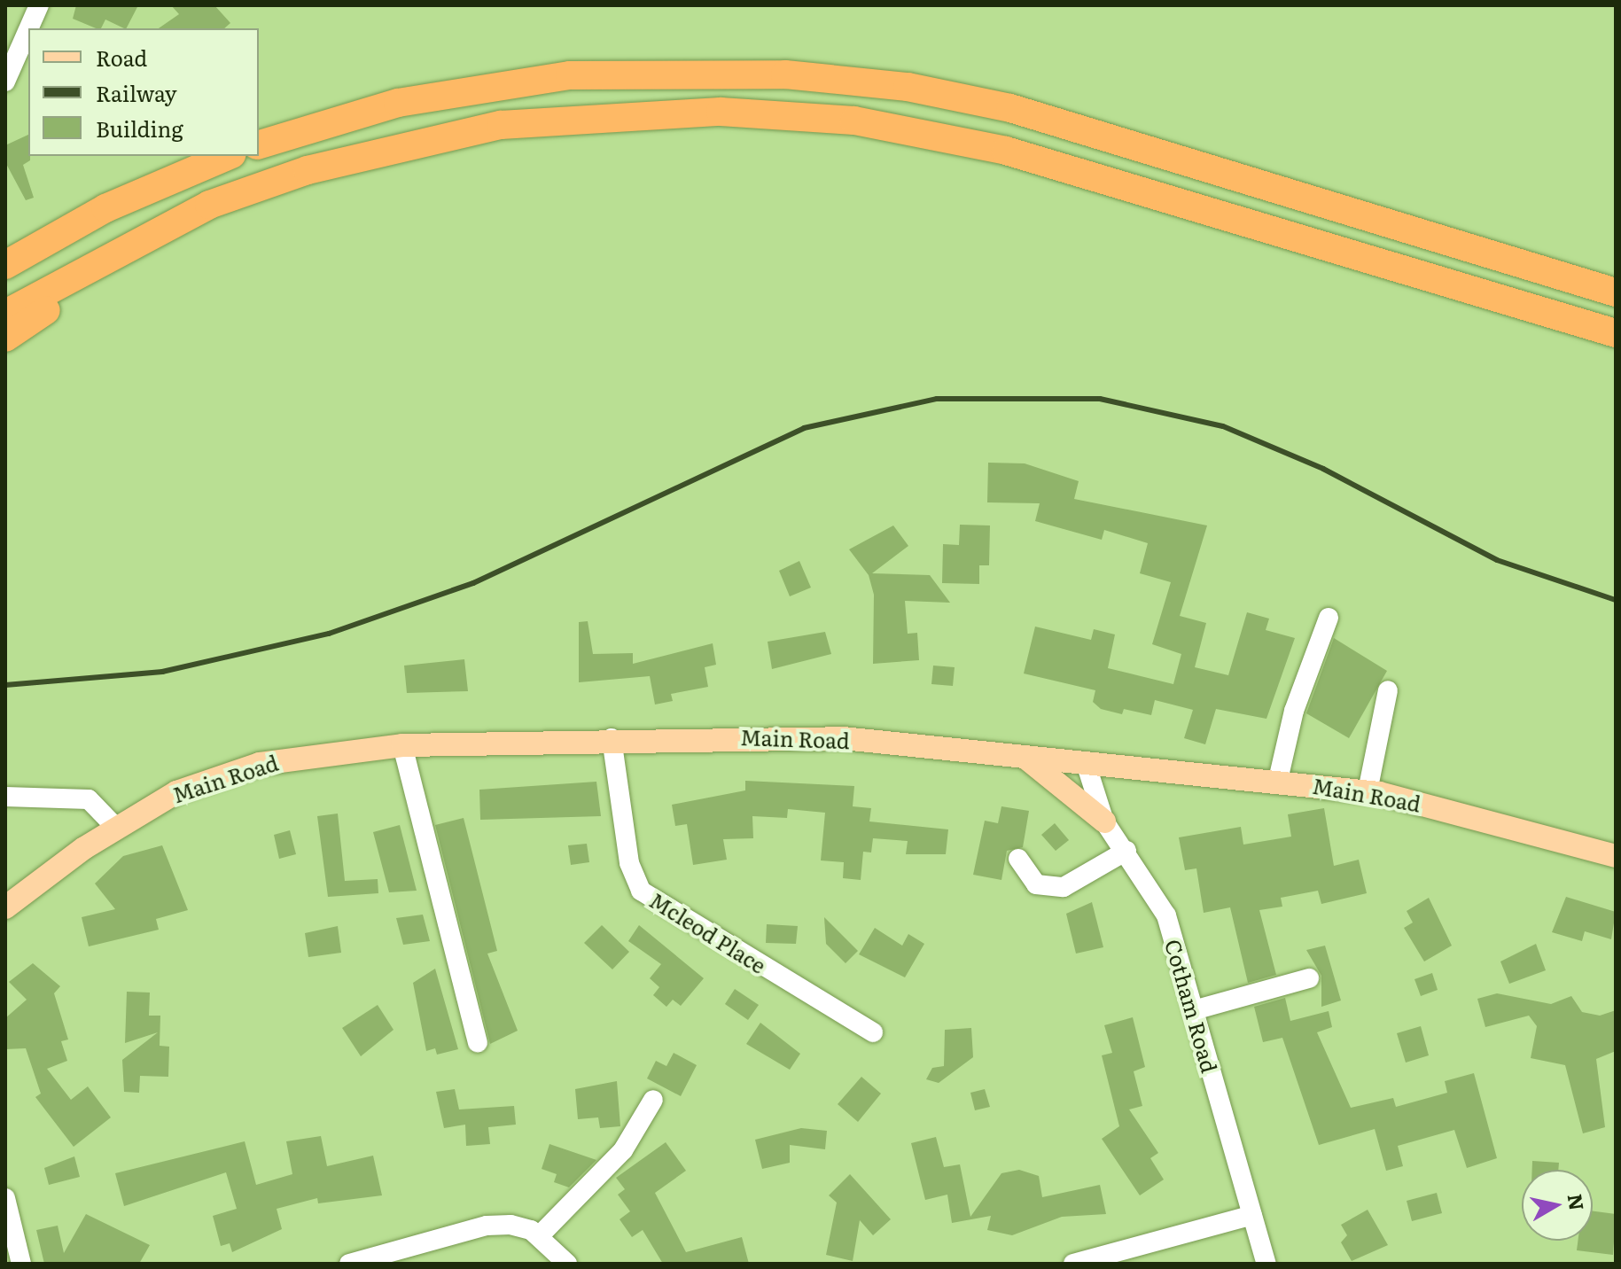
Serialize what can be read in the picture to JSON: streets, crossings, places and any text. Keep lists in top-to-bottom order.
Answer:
{
  "streets": {
    "main road": ["Main Road"],
    "street": ["Mcleod Place", "Cotham Road"]
  },
  "crossings": [
    ["Main Road", "Mcleod Place"],
    ["Main Road", "Cotham Road"]
  ],
  "legend": ["Road", "Railway", "Building"],
  "north": "right"
}
